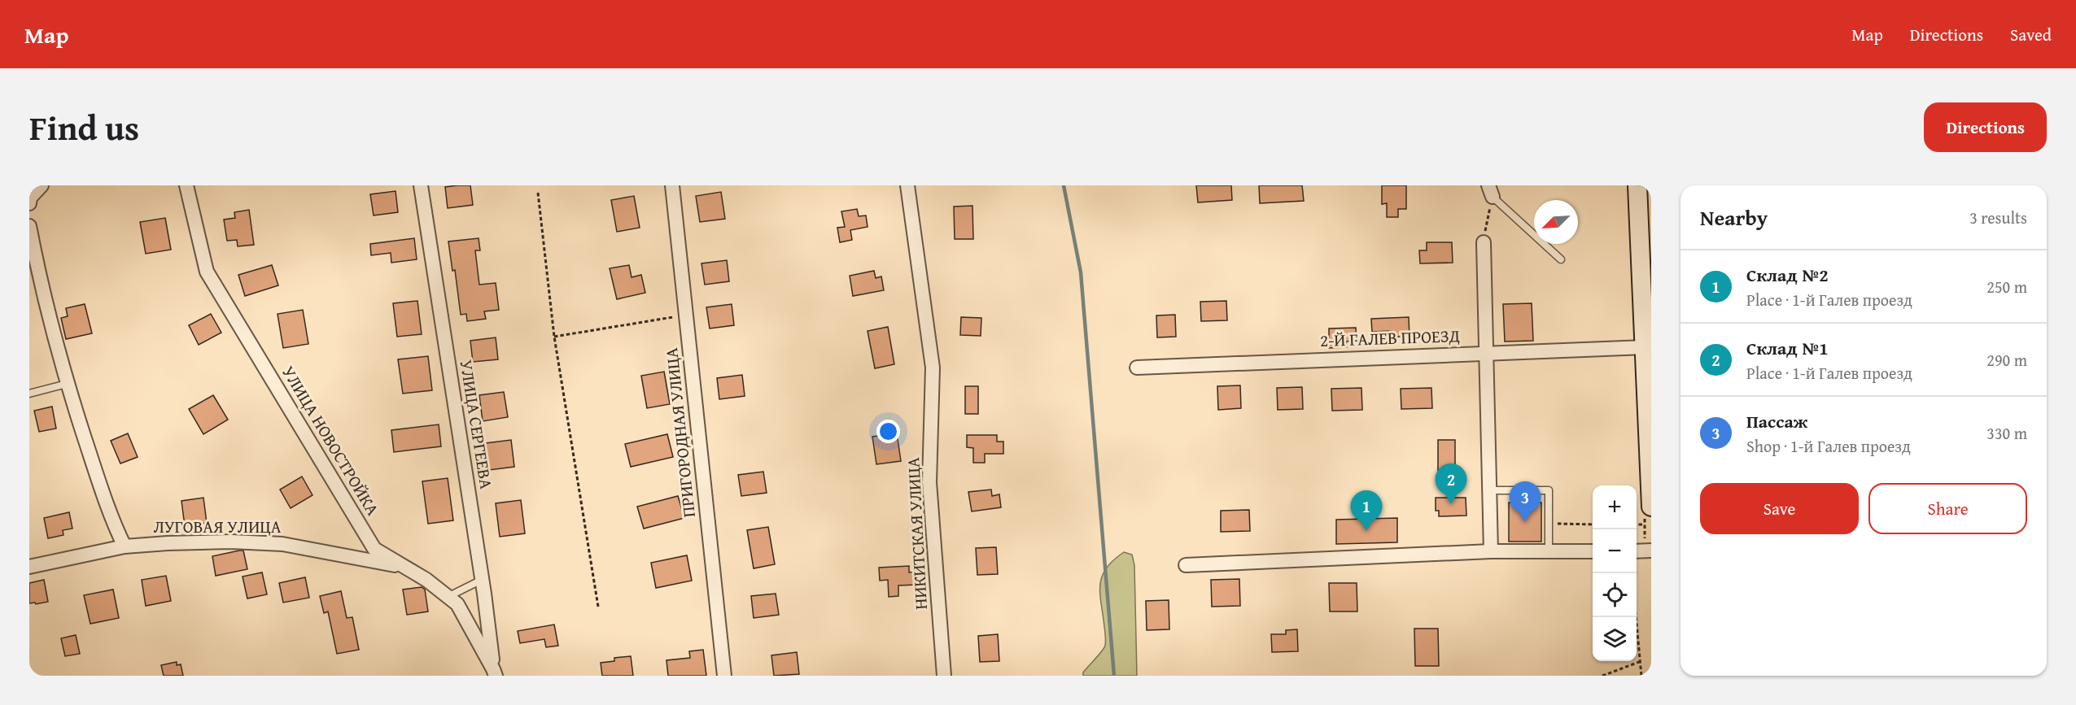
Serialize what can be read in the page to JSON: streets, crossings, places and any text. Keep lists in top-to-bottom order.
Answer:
{
  "streets": {
    "street": [
      "2-Й ГАЛЕВ ПРОЕЗД",
      "УЛИЦА СЕРГЕЕВА",
      "ПРИГОРОДНАЯ УЛИЦА",
      "УЛИЦА НОВОСТРОЙКА",
      "ЛУГОВАЯ УЛИЦА",
      "НИКИТСКАЯ УЛИЦА"
    ]
  },
  "crossings": [
    ["УЛИЦА СЕРГЕЕВА", "УЛИЦА НОВОСТРОЙКА"],
    ["УЛИЦА НОВОСТРОЙКА", "ЛУГОВАЯ УЛИЦА"]
  ],
  "north": "bottom left",
  "page": {
    "header": "Map",
    "nav": ["Map", "Directions", "Saved"],
    "title": "Find us",
    "buttons": [
      "Directions",
      ["Save", "Share"]
    ],
    "heading": ["Nearby", "3 results"],
    "list": [
      {
        "mark": "1",
        "name": "Склад №2",
        "note": "Place · 1-й Галев проезд",
        "value": "250 m"
      },
      {
        "mark": "2",
        "name": "Склад №1",
        "note": "Place · 1-й Галев проезд",
        "value": "290 m"
      },
      {
        "mark": "3",
        "name": "Пассаж",
        "note": "Shop · 1-й Галев проезд",
        "value": "330 m"
      }
    ],
    "pins": ["2", "3", "1"],
    "map_buttons": ["+", "−"]
  }
}
